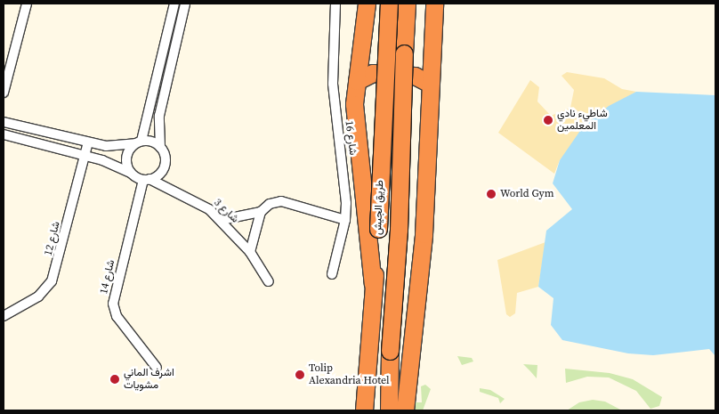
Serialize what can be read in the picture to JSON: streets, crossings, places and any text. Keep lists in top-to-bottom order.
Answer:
{
  "streets": {
    "highway": ["طريق الجيش"],
    "street": [
      "شارع 16",
      "شارع 3",
      "شارع 12",
      "شارع 14"
    ]
  },
  "crossings": [
    ["شارع 3", "شارع 14"]
  ],
  "places": [
    "شاطيء نادي المعلمين",
    "World Gym",
    "Tolip Alexandria Hotel",
    "اشرف الماني مشويات"
  ]
}
